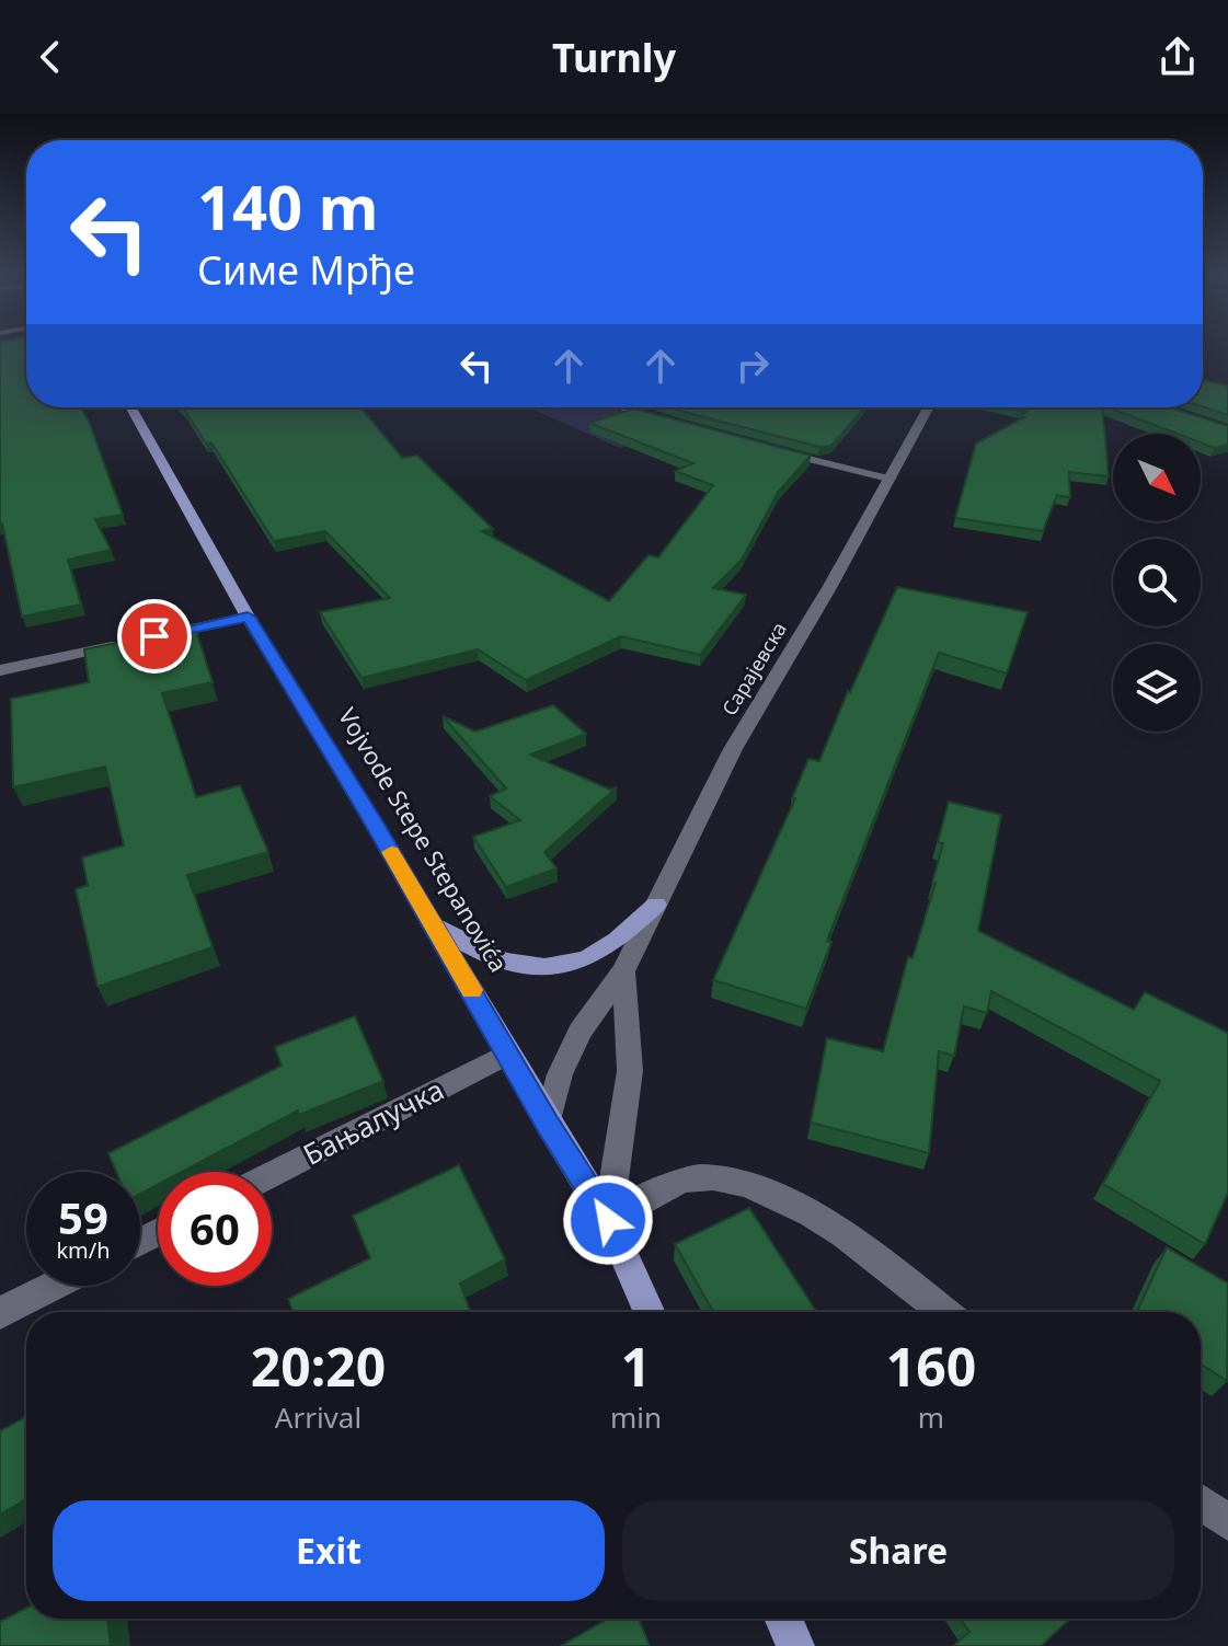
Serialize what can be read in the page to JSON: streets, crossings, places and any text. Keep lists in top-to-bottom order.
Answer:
{
  "streets": {
    "main road": ["Сарајевска", "Vojvode Stepe Stepanovića", "Бањалучка"]
  },
  "crossings": [
    ["Сарајевска", "Vojvode Stepe Stepanovića"],
    ["Vojvode Stepe Stepanovića", "Бањалучка"]
  ],
  "north": "bottom right",
  "page": {
    "header": "Turnly",
    "turn": ["140 m", "Симе Мрђе"],
    "speed": "59 km/h",
    "limit": "60",
    "eta": [
      "20:20",
      "Arrival",
      "1",
      "min",
      "160",
      "m"
    ],
    "buttons": ["Exit", "Share"]
  }
}
